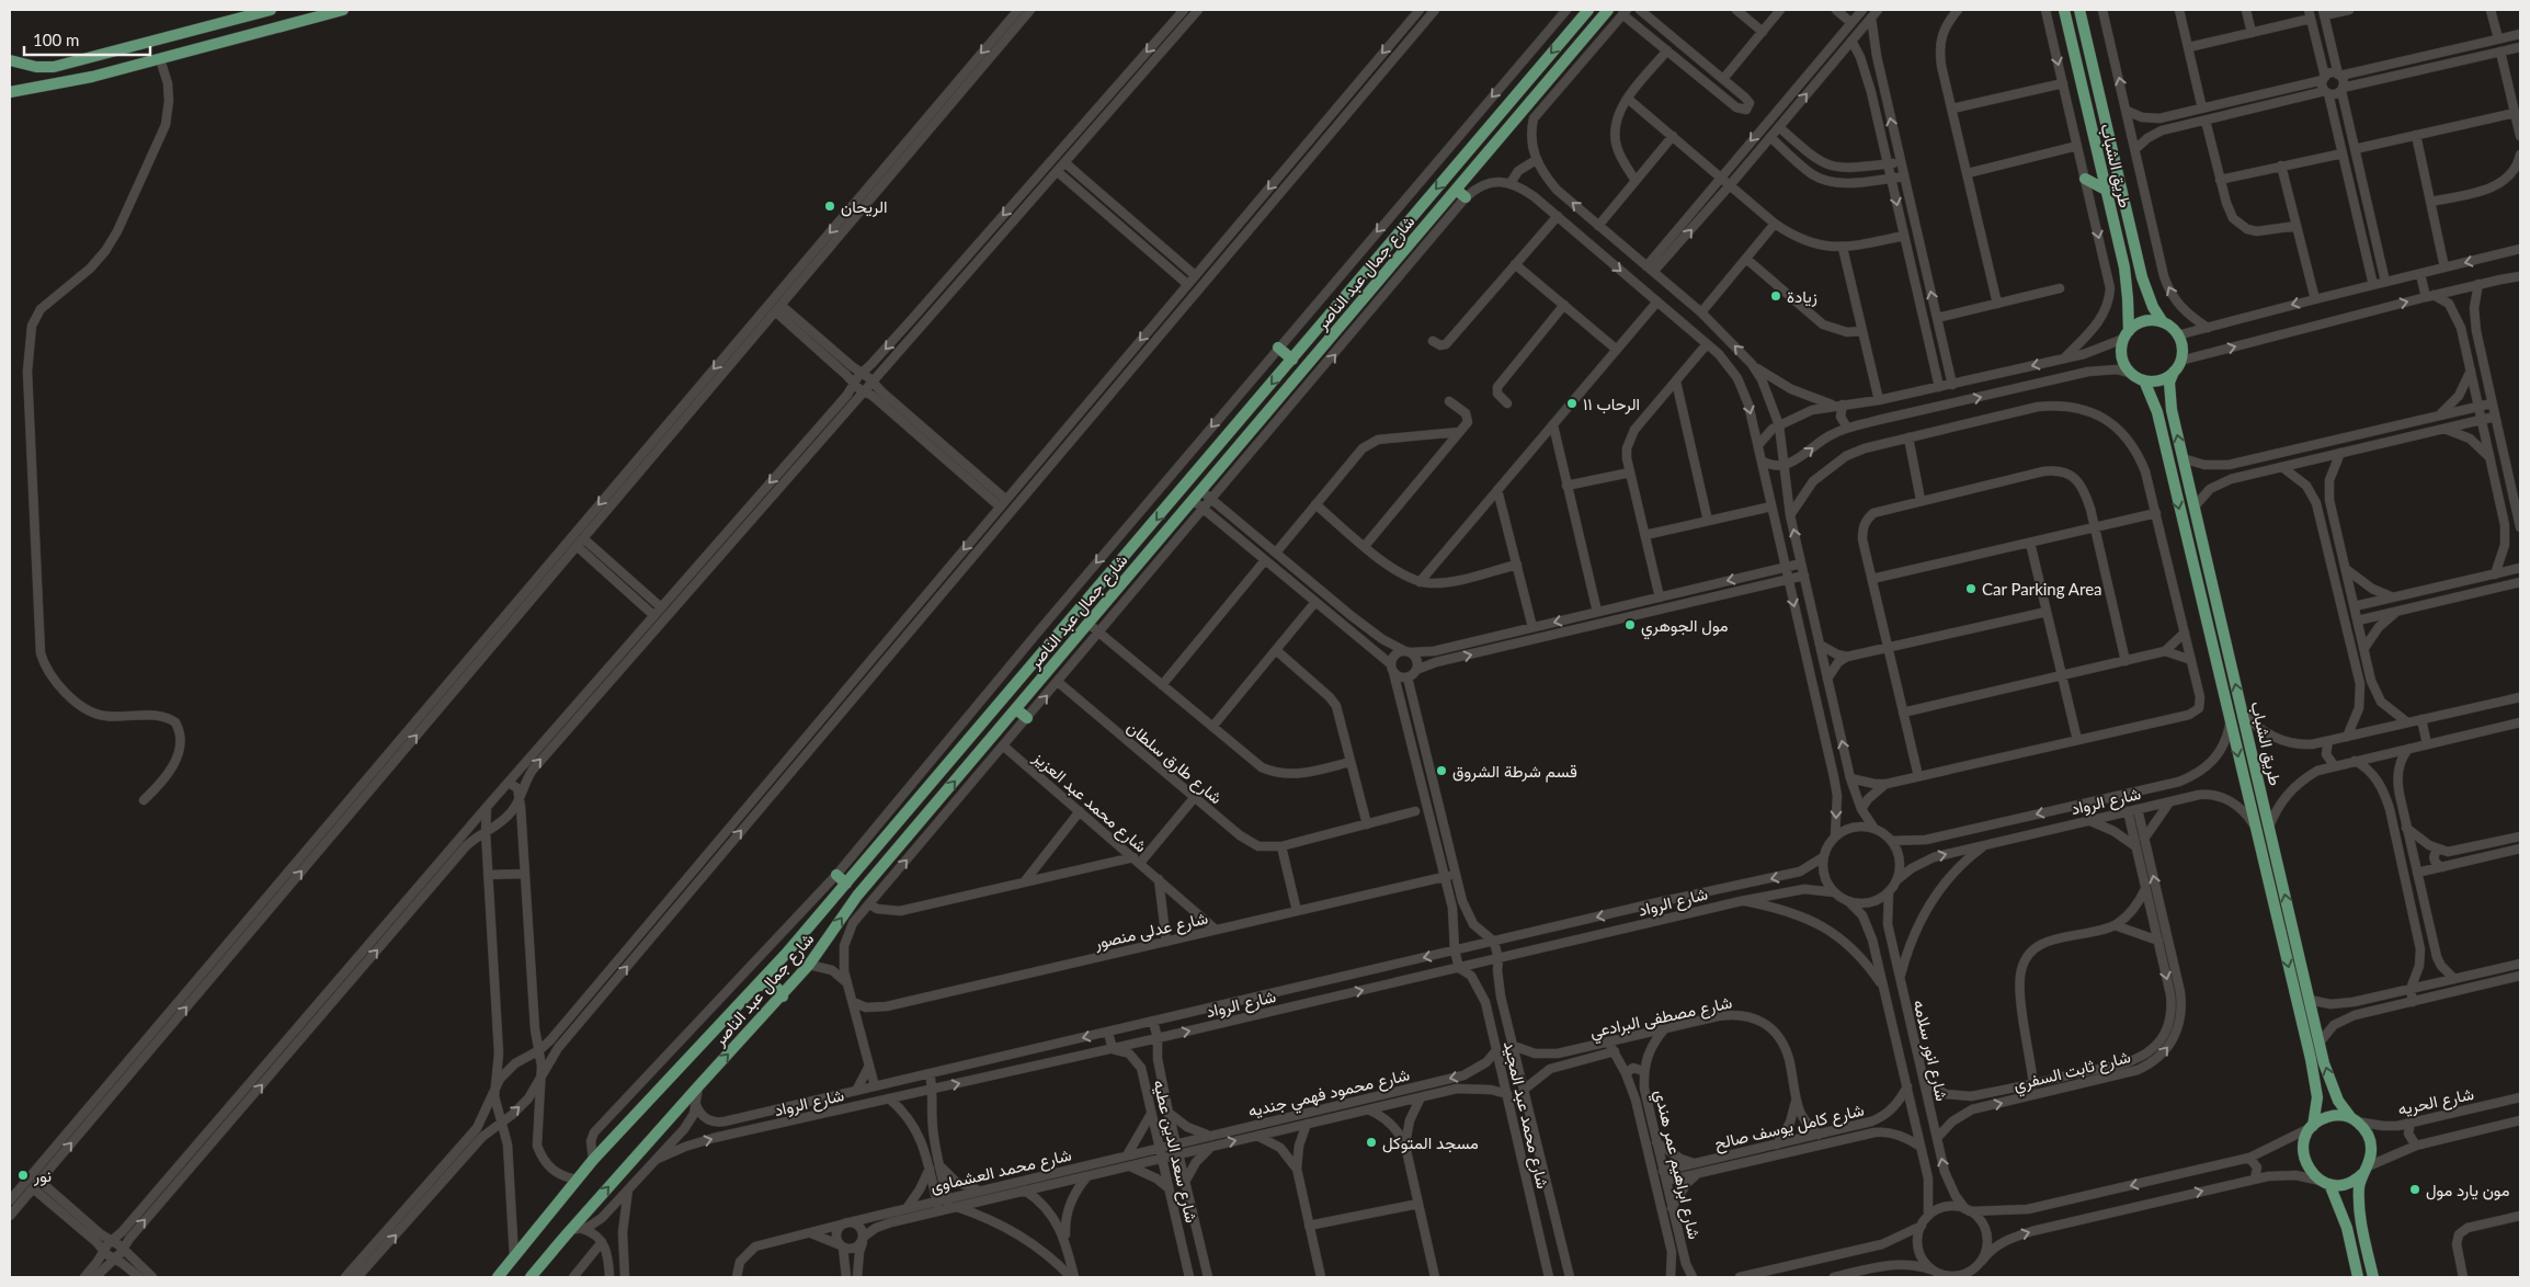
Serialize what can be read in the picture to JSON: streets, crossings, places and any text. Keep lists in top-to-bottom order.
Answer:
{
  "streets": {
    "main road": ["طريق الشباب", "شارع جمال عبد الناصر"],
    "street": [
      "شارع طارق سلطان",
      "شارع الرواد",
      "شارع محمد عبد العزيز",
      "شارع عدلى منصور",
      "شارع مصطفى البرادعي",
      "شارع انور سلامه",
      "شارع ثابت السفري",
      "شارع محمود فهمي جنديه",
      "شارع الحريه",
      "شارع محمد عبد المجيد",
      "شارع كامل يوسف صالح",
      "شارع سعد الدين عطيه",
      "شارع ابراهيم عمر هندي",
      "شارع محمد العشماوى"
    ]
  },
  "crossings": [
    ["طريق الشباب", "شارع الرواد"],
    ["طريق الشباب", "شارع الحريه"],
    ["شارع الرواد", "شارع انور سلامه"],
    ["شارع الرواد", "شارع ثابت السفري"],
    ["شارع الرواد", "شارع محمد عبد المجيد"],
    ["شارع الرواد", "شارع سعد الدين عطيه"],
    ["شارع محمد عبد العزيز", "شارع عدلى منصور"],
    ["شارع مصطفى البرادعي", "شارع محمد عبد المجيد"],
    ["شارع مصطفى البرادعي", "شارع كامل يوسف صالح"],
    ["شارع مصطفى البرادعي", "شارع ابراهيم عمر هندي"],
    ["شارع انور سلامه", "شارع ثابت السفري"],
    ["شارع انور سلامه", "شارع كامل يوسف صالح"],
    ["شارع محمود فهمي جنديه", "شارع محمد عبد المجيد"],
    ["شارع محمود فهمي جنديه", "شارع سعد الدين عطيه"],
    ["شارع محمود فهمي جنديه", "شارع محمد العشماوى"],
    ["شارع كامل يوسف صالح", "شارع ابراهيم عمر هندي"],
    ["شارع سعد الدين عطيه", "شارع محمد العشماوى"]
  ],
  "places": [
    "الريحان",
    "زيادة",
    "الرحاب ١١",
    "Car Parking Area",
    "مول الجوهري",
    "قسم شرطة الشروق",
    "مسجد المتوكل",
    "نور",
    "مون يارد مول"
  ],
  "scale_bar": "100 m"
}
